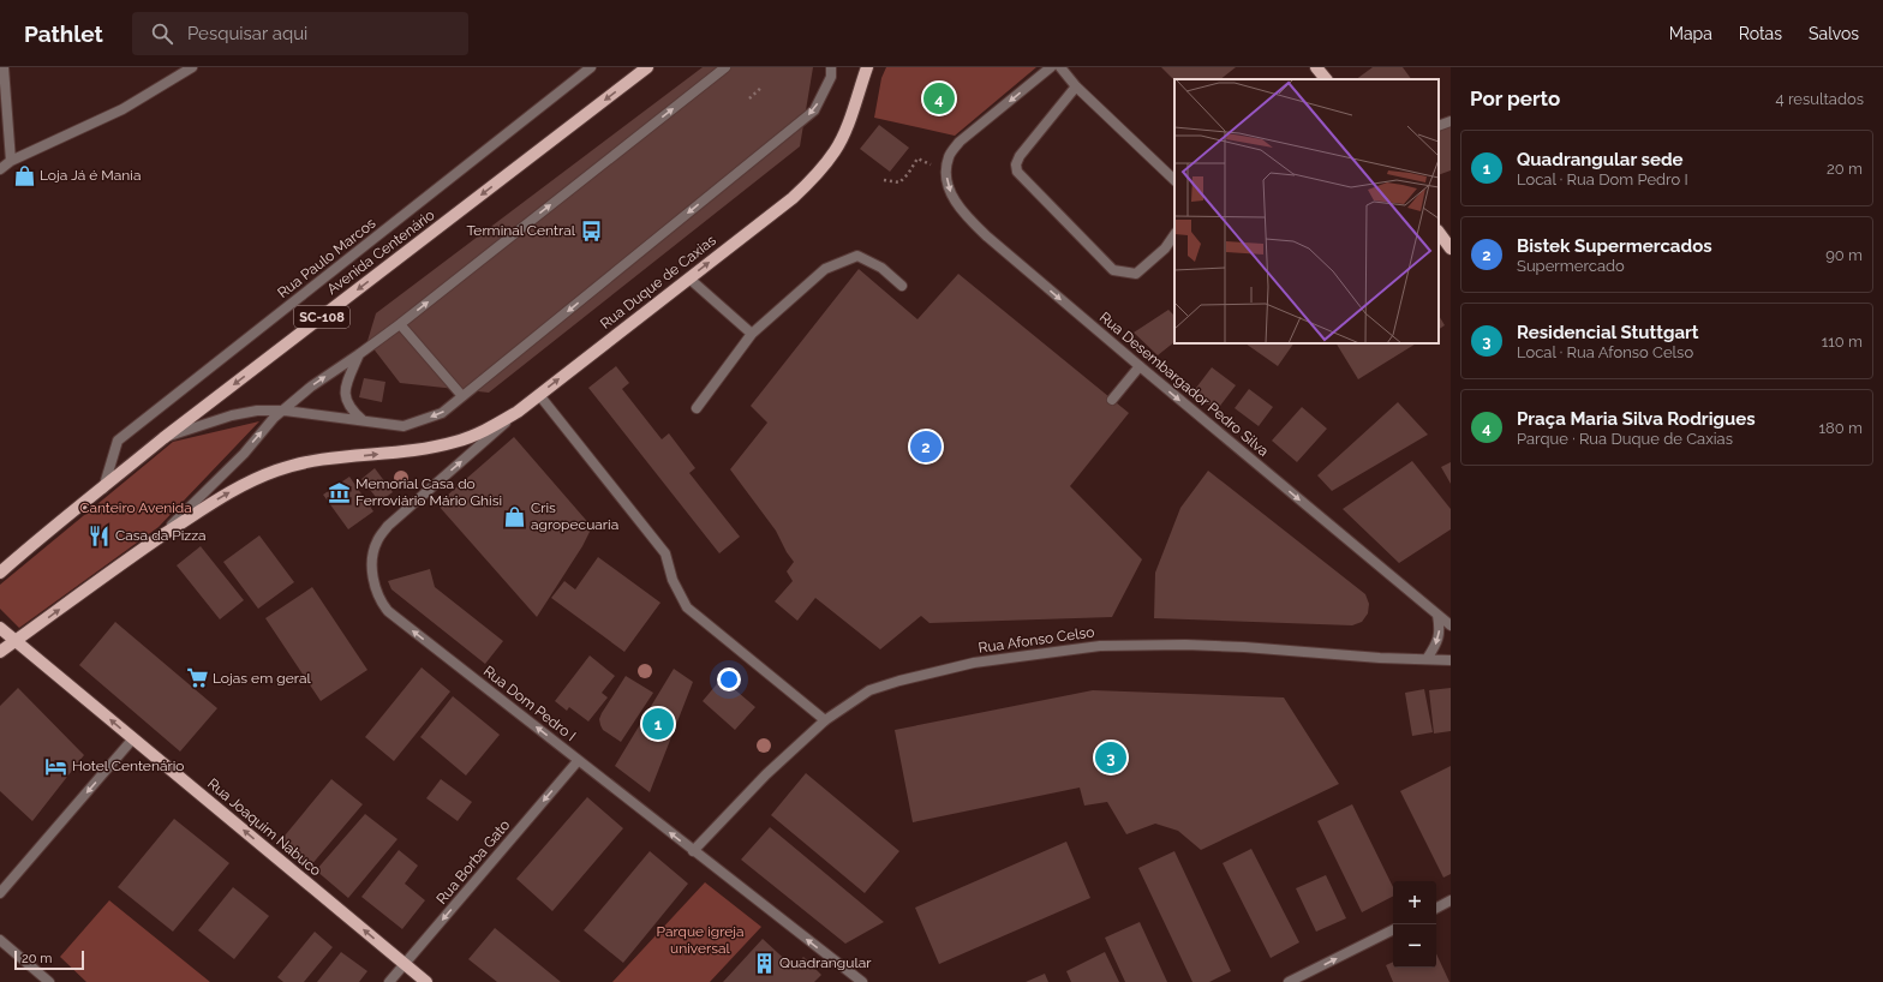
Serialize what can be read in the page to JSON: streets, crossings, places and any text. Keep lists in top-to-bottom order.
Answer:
{
  "streets": {
    "main road": [
      "Avenida Centenário",
      "Rua Duque de Caxias",
      "SC-108",
      "Rua Joaquim Nabuco"
    ],
    "street": [
      "Rua Paulo Marcos",
      "Rua Desembargador Pedro Silva",
      "Rua Afonso Celso",
      "Rua Dom Pedro I",
      "Rua Borba Gato"
    ]
  },
  "crossings": [
    ["Avenida Centenário", "Rua Paulo Marcos"],
    ["Rua Duque de Caxias", "Rua Dom Pedro I"],
    ["Rua Afonso Celso", "Rua Dom Pedro I"],
    ["Rua Dom Pedro I", "Rua Borba Gato"],
    ["Rua Joaquim Nabuco", "Rua Borba Gato"]
  ],
  "one_way": [
    "Avenida Centenário",
    "Rua Duque de Caxias",
    "Rua Desembargador Pedro Silva",
    "Rua Joaquim Nabuco",
    "Rua Borba Gato"
  ],
  "parks": ["Canteiro Avenida", "Parque igreja universal"],
  "places": {
    "shop": ["Loja Já é Mania", "Cris agropecuaria"],
    "bus stop": ["Terminal Central"],
    "museum": ["Memorial Casa do Ferroviário Mário Ghisi"],
    "restaurant": ["Casa da Pizza"],
    "supermarket": ["Lojas em geral"],
    "hotel": ["Hotel Centenário"],
    "building": ["Quadrangular"]
  },
  "scale_bar": "20 m",
  "page": {
    "header": "Pathlet",
    "search": "Pesquisar aqui",
    "nav": ["Mapa", "Rotas", "Salvos"],
    "heading": ["Por perto", "4 resultados"],
    "pins": [
      "4",
      "2",
      "1",
      "3"
    ],
    "list": [
      {
        "mark": "1",
        "name": "Quadrangular sede",
        "note": "Local · Rua Dom Pedro I",
        "value": "20 m"
      },
      {
        "mark": "2",
        "name": "Bistek Supermercados",
        "note": "Supermercado",
        "value": "90 m"
      },
      {
        "mark": "3",
        "name": "Residencial Stuttgart",
        "note": "Local · Rua Afonso Celso",
        "value": "110 m"
      },
      {
        "mark": "4",
        "name": "Praça Maria Silva Rodrigues",
        "note": "Parque · Rua Duque de Caxias",
        "value": "180 m"
      }
    ],
    "map_buttons": ["+", "−"],
    "scale": "20 m"
  }
}
